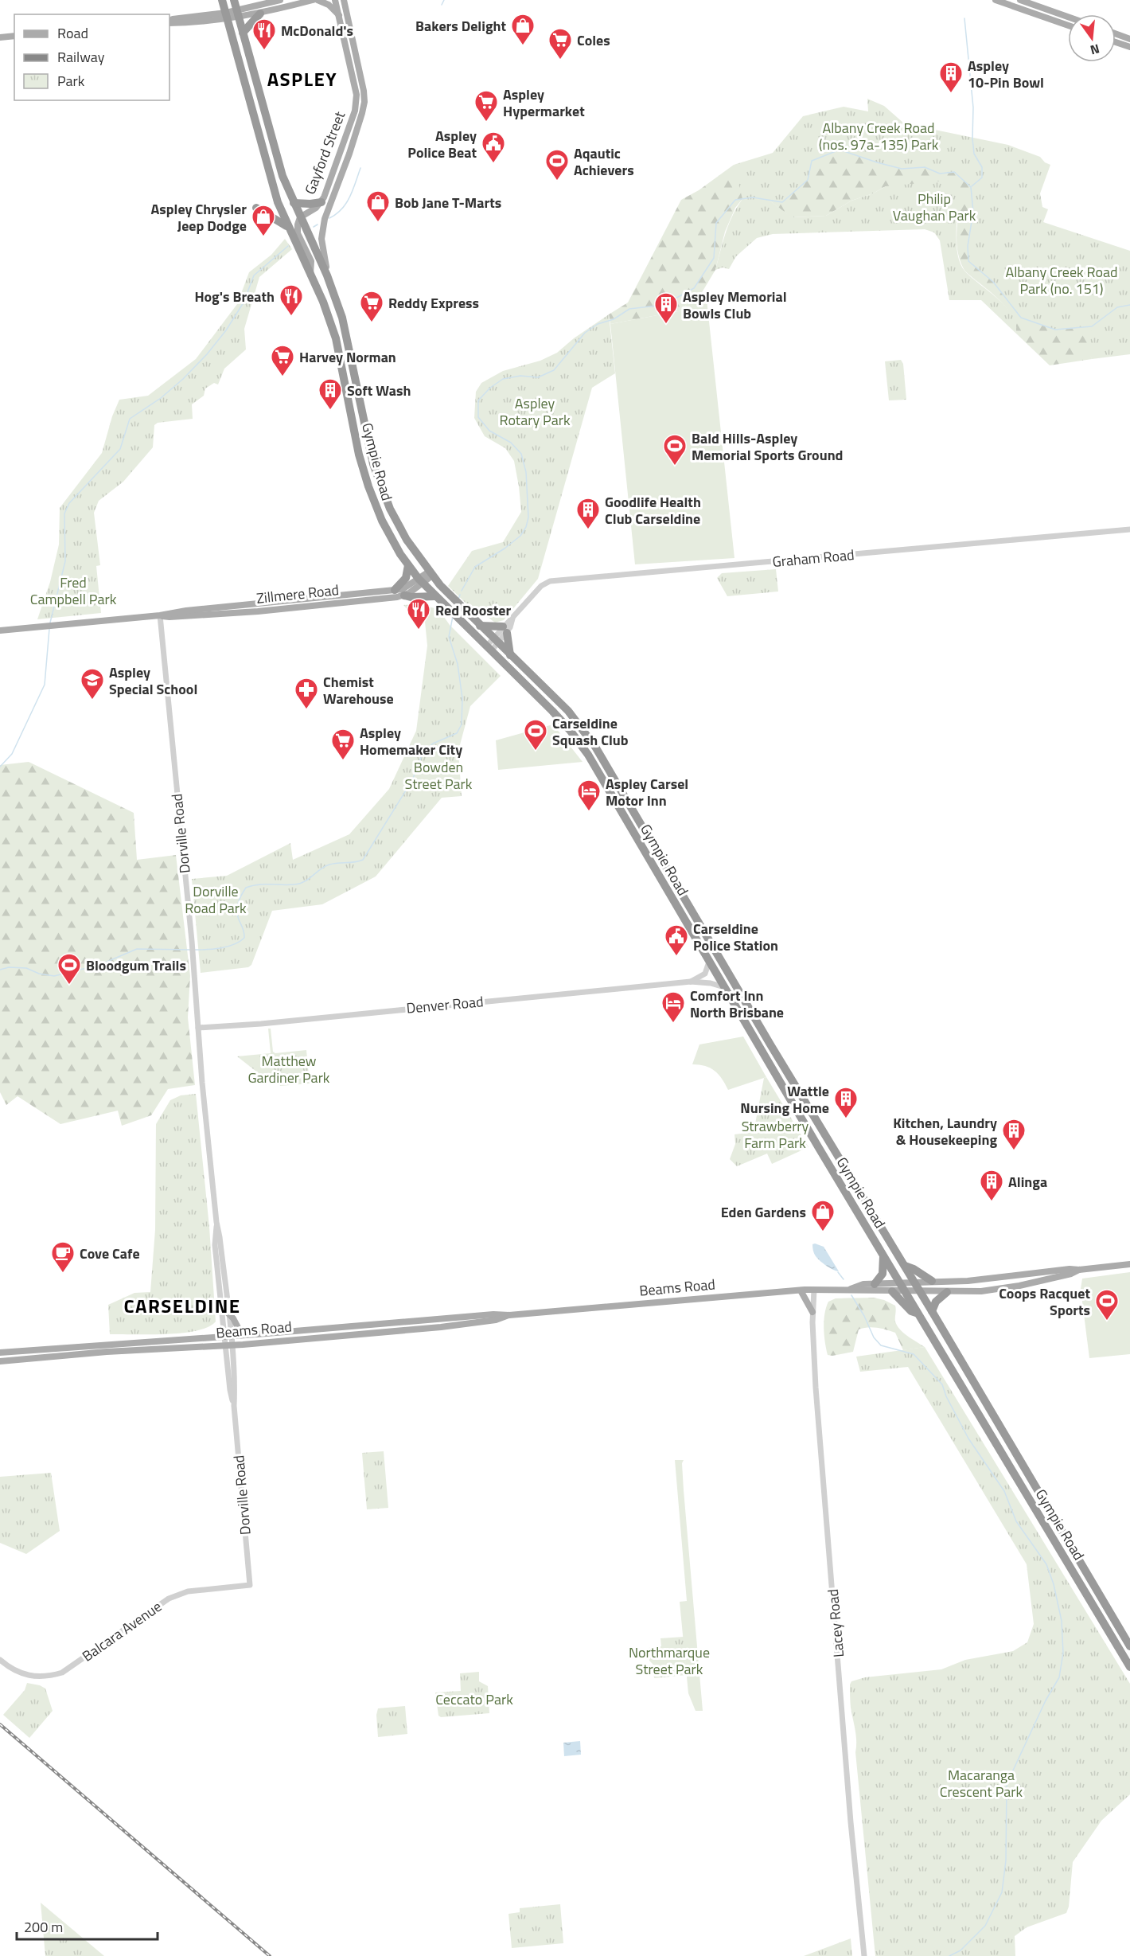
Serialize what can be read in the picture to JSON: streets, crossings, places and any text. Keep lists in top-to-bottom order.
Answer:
{
  "streets": {
    "highway": ["Gympie Road"],
    "main road": ["Gayford Street", "Zillmere Road", "Beams Road"],
    "street": [
      "Graham Road",
      "Dorville Road",
      "Denver Road",
      "Lacey Road",
      "Balcara Avenue"
    ]
  },
  "crossings": [
    ["Gayford Street", "Gympie Road"],
    ["Gympie Road", "Graham Road"],
    ["Gympie Road", "Zillmere Road"],
    ["Gympie Road", "Denver Road"],
    ["Gympie Road", "Beams Road"],
    ["Zillmere Road", "Dorville Road"],
    ["Dorville Road", "Denver Road"],
    ["Dorville Road", "Beams Road"],
    ["Dorville Road", "Balcara Avenue"],
    ["Beams Road", "Lacey Road"]
  ],
  "districts": ["ASPLEY", "CARSELDINE"],
  "parks": [
    "Albany Creek Road (nos. 97a-135) Park",
    "Philip Vaughan Park",
    "Albany Creek Road Park (no. 151)",
    "Aspley Rotary Park",
    "Fred Campbell Park",
    "Bowden Street Park",
    "Dorville Road Park",
    "Matthew Gardiner Park",
    "Strawberry Farm Park",
    "Northmarque Street Park",
    "Ceccato Park",
    "Macaranga Crescent Park"
  ],
  "places": {
    "shop": [
      "Bakers Delight",
      "Bob Jane T-Marts",
      "Aspley Chrysler Jeep Dodge",
      "Eden Gardens"
    ],
    "restaurant": ["McDonald's", "Hog's Breath", "Red Rooster"],
    "supermarket": [
      "Coles",
      "Aspley Hypermarket",
      "Reddy Express",
      "Harvey Norman",
      "Aspley Homemaker City"
    ],
    "building": [
      "Aspley 10-Pin Bowl",
      "Aspley Memorial Bowls Club",
      "Soft Wash",
      "Goodlife Health Club Carseldine",
      "Wattle Nursing Home",
      "Kitchen, Laundry & Housekeeping",
      "Alinga"
    ],
    "public building": ["Aspley Police Beat", "Carseldine Police Station"],
    "sports": [
      "Aqautic Achievers",
      "Bald Hills-Aspley Memorial Sports Ground",
      "Carseldine Squash Club",
      "Bloodgum Trails",
      "Coops Racquet Sports"
    ],
    "school or university": ["Aspley Special School"],
    "pharmacy": ["Chemist Warehouse"],
    "hotel": ["Aspley Carsel Motor Inn", "Comfort Inn North Brisbane"],
    "cafe": ["Cove Cafe"]
  },
  "legend": ["Road", "Railway", "Park"],
  "scale_bar": "200 m",
  "north": "bottom"
}
